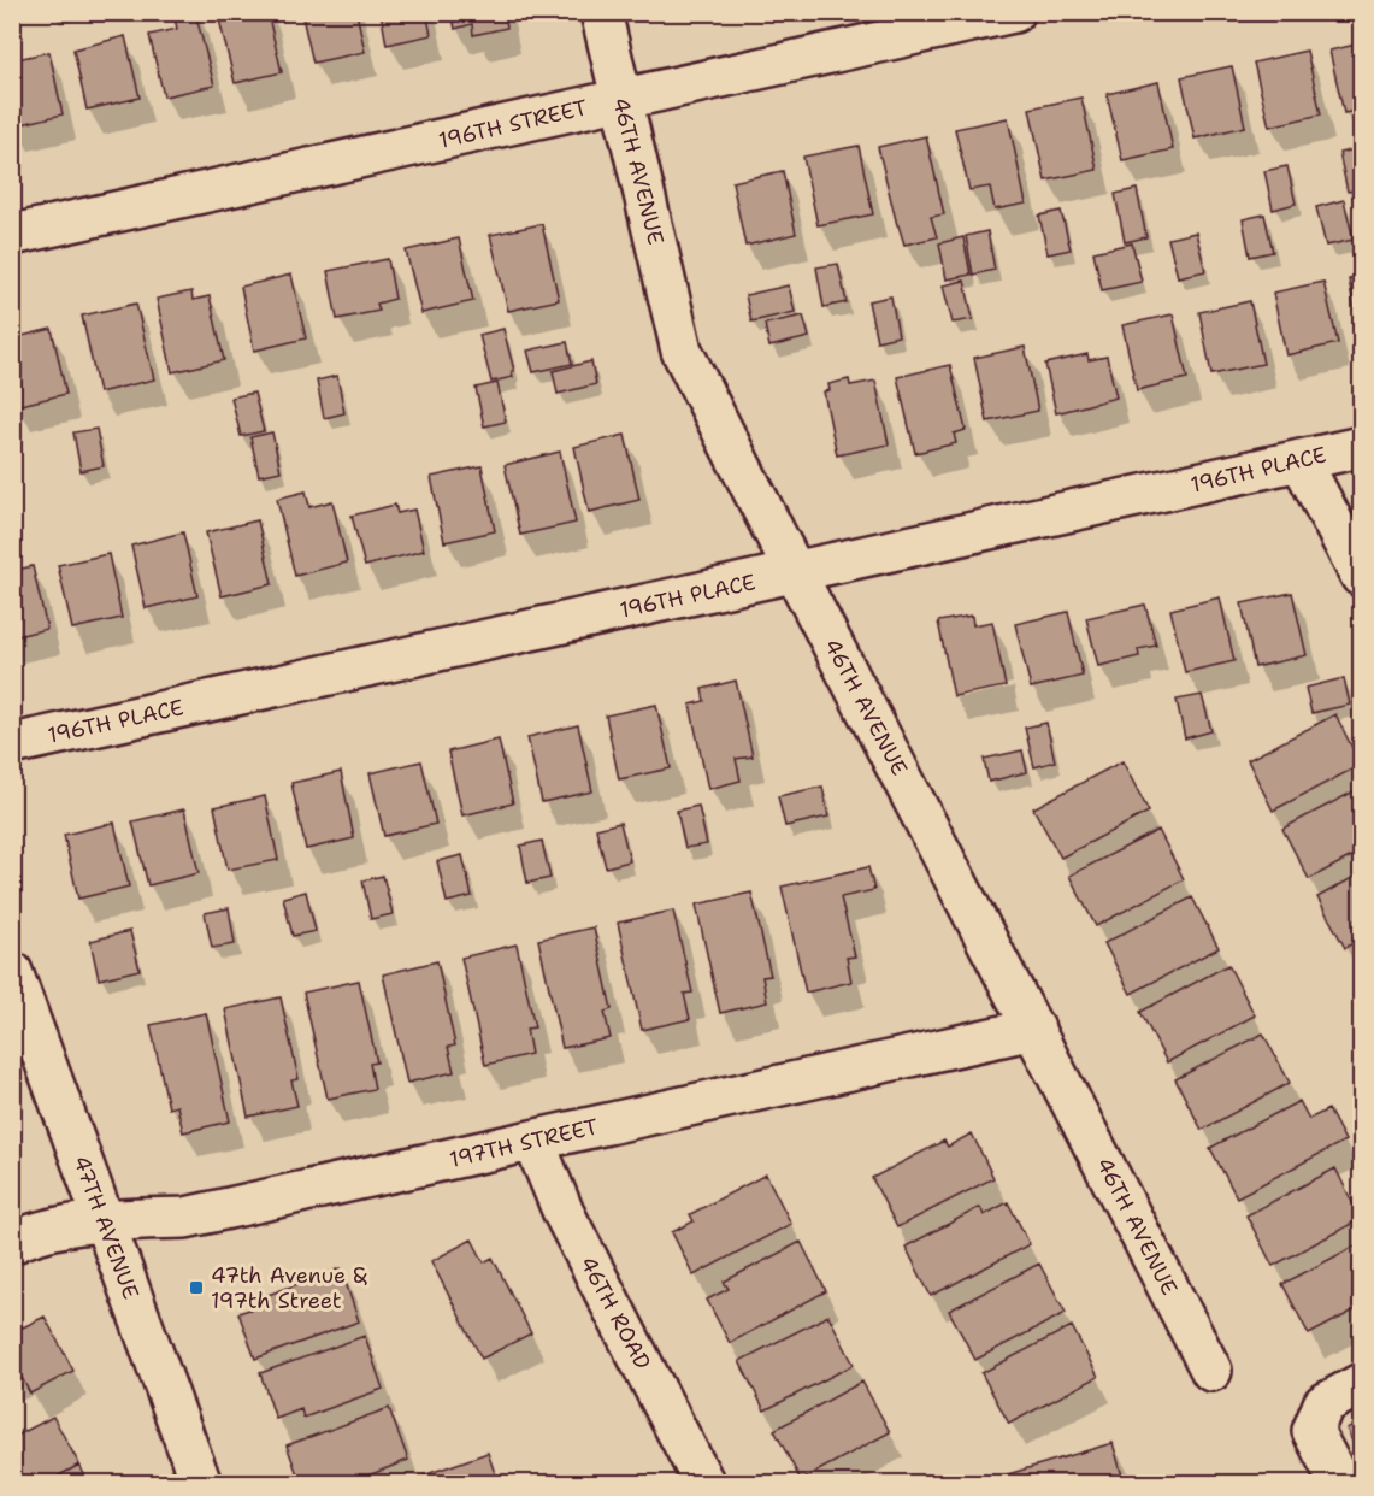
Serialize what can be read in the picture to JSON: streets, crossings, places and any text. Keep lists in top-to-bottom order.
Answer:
{
  "streets": {
    "street": [
      "196TH STREET",
      "46TH AVENUE",
      "196TH PLACE",
      "197TH STREET",
      "47TH AVENUE",
      "46TH ROAD"
    ]
  },
  "crossings": [
    ["196TH STREET", "46TH AVENUE"],
    ["46TH AVENUE", "196TH PLACE"],
    ["46TH AVENUE", "197TH STREET"],
    ["197TH STREET", "47TH AVENUE"],
    ["197TH STREET", "46TH ROAD"]
  ],
  "places": {
    "transit": ["47th Avenue & 197th Street"]
  }
}
